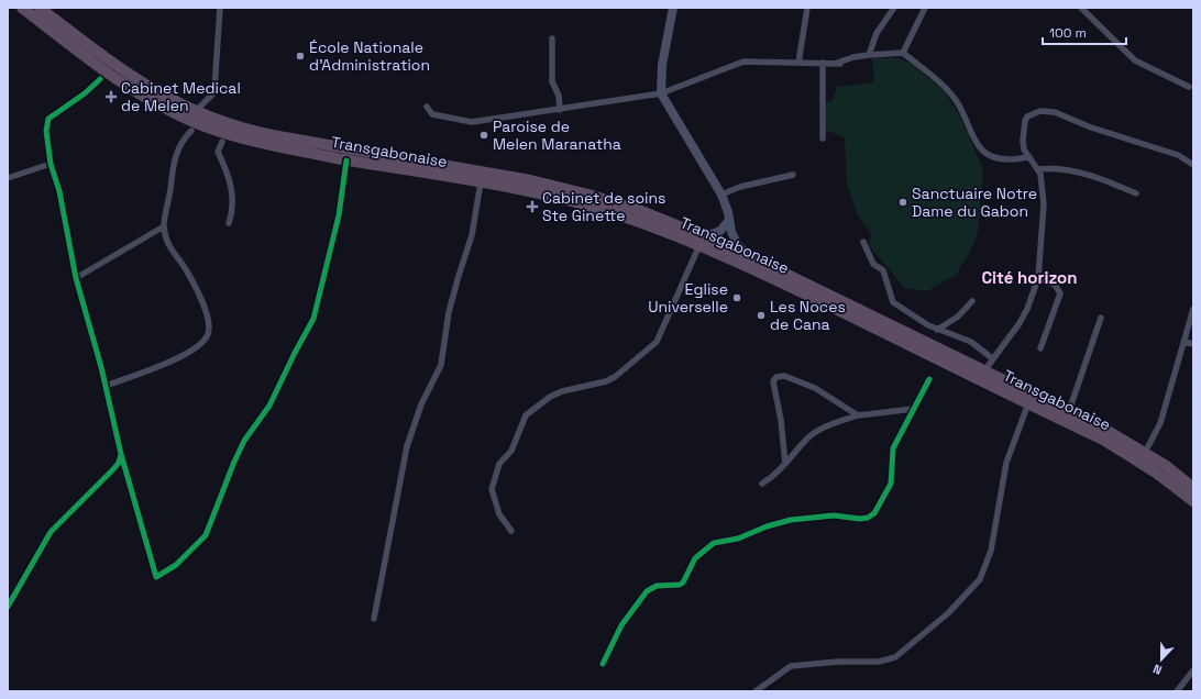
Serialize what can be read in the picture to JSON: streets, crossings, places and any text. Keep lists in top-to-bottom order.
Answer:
{
  "streets": {
    "highway": ["Transgabonaise"]
  },
  "districts": ["Cité horizon"],
  "places": {
    "other": [
      "École Nationale d'Administration",
      "Paroise de Melen Maranatha",
      "Sanctuaire Notre Dame du Gabon",
      "Eglise Universelle",
      "Les Noces de Cana"
    ],
    "health": ["Cabinet Medical de Melen", "Cabinet de soins Ste Ginette"]
  },
  "scale_bar": "100 m",
  "north": "bottom"
}
